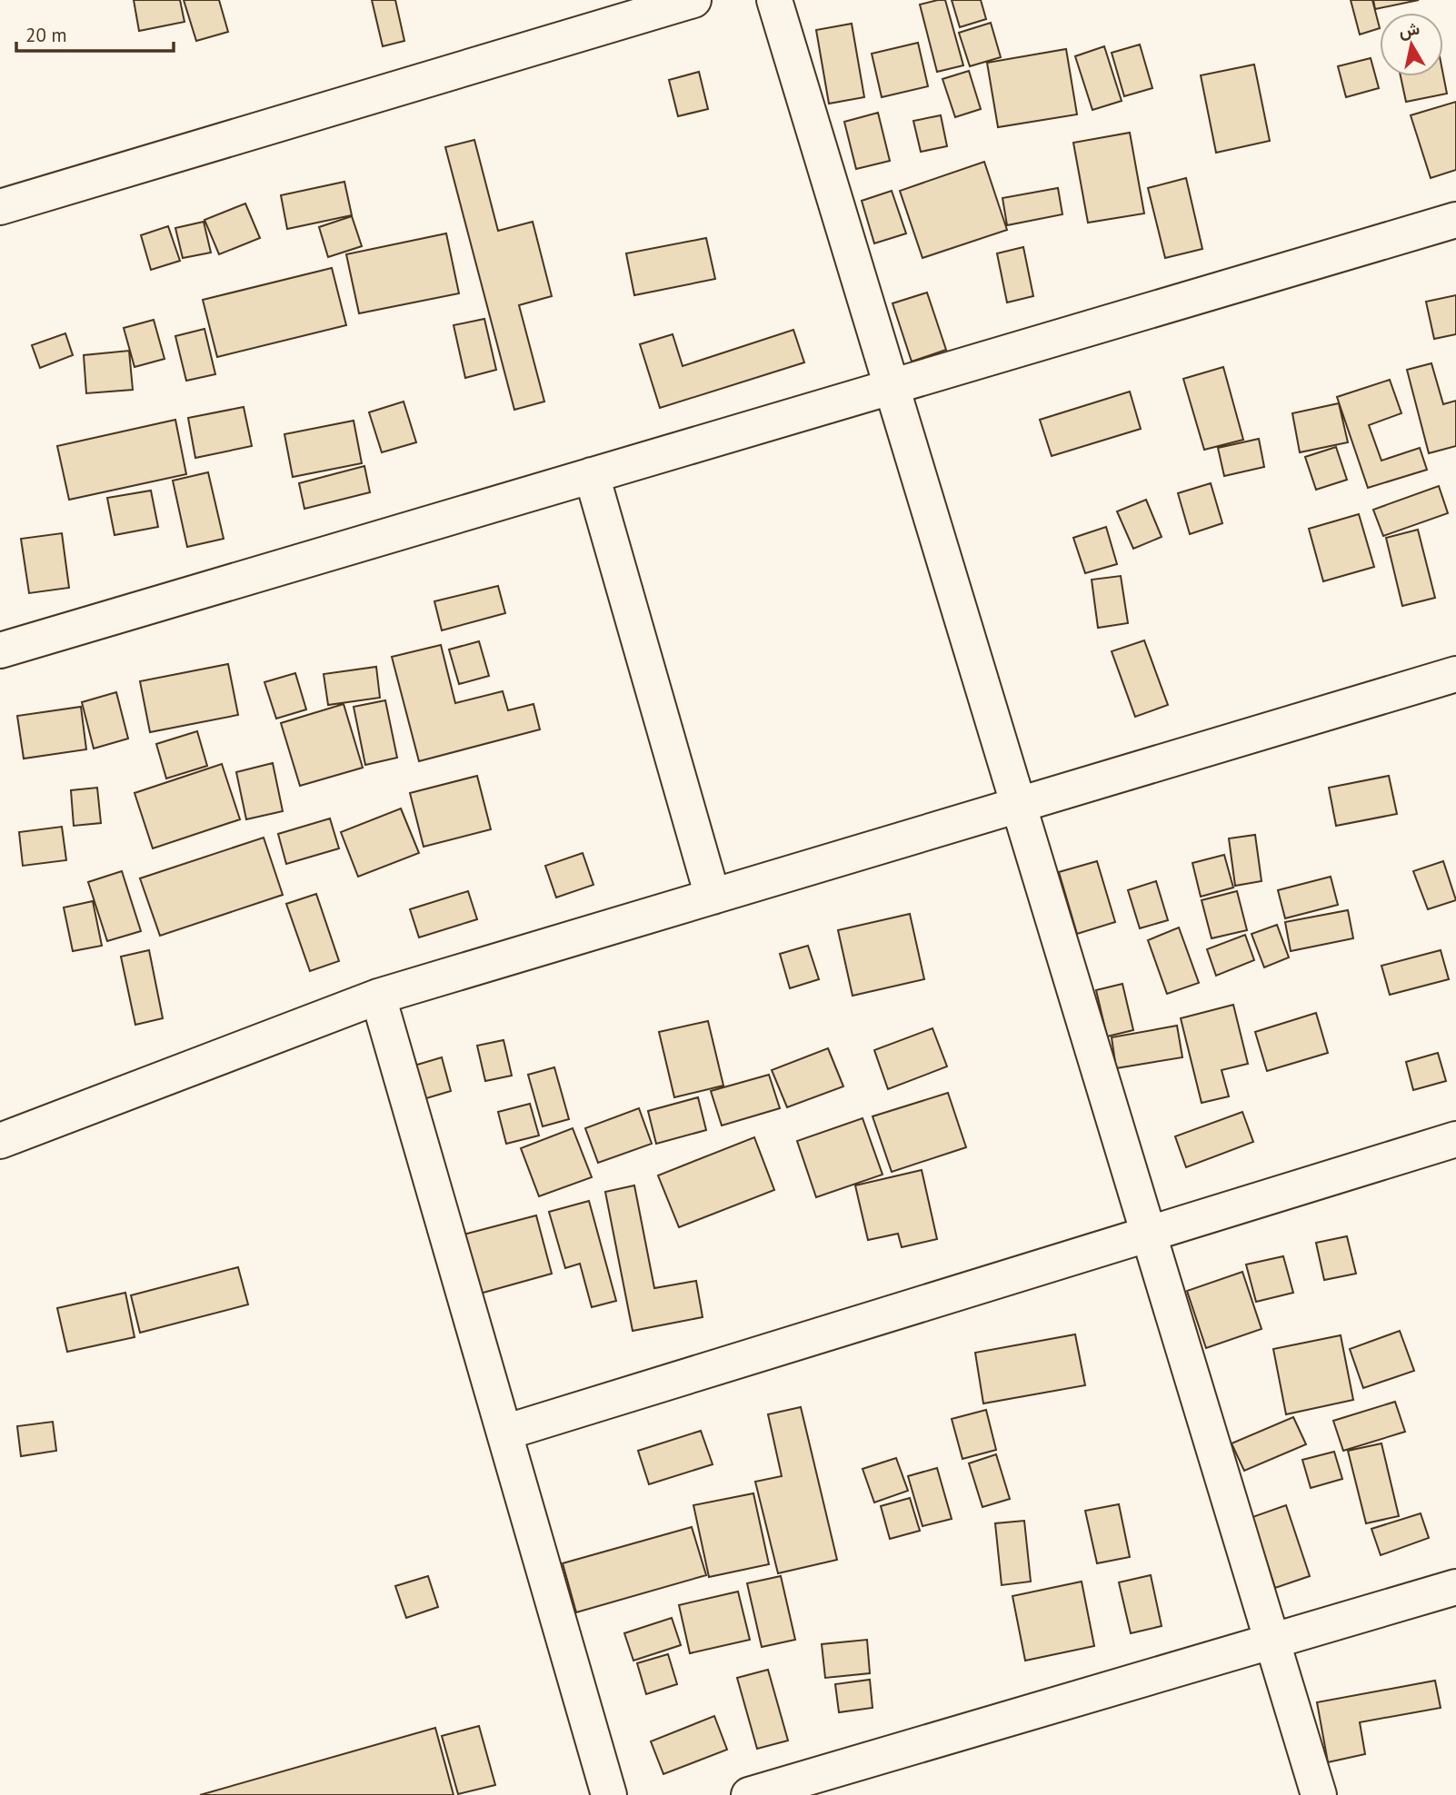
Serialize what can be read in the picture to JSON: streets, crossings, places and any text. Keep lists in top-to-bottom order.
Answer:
{
  "scale_bar": "20 m",
  "north": "top"
}
